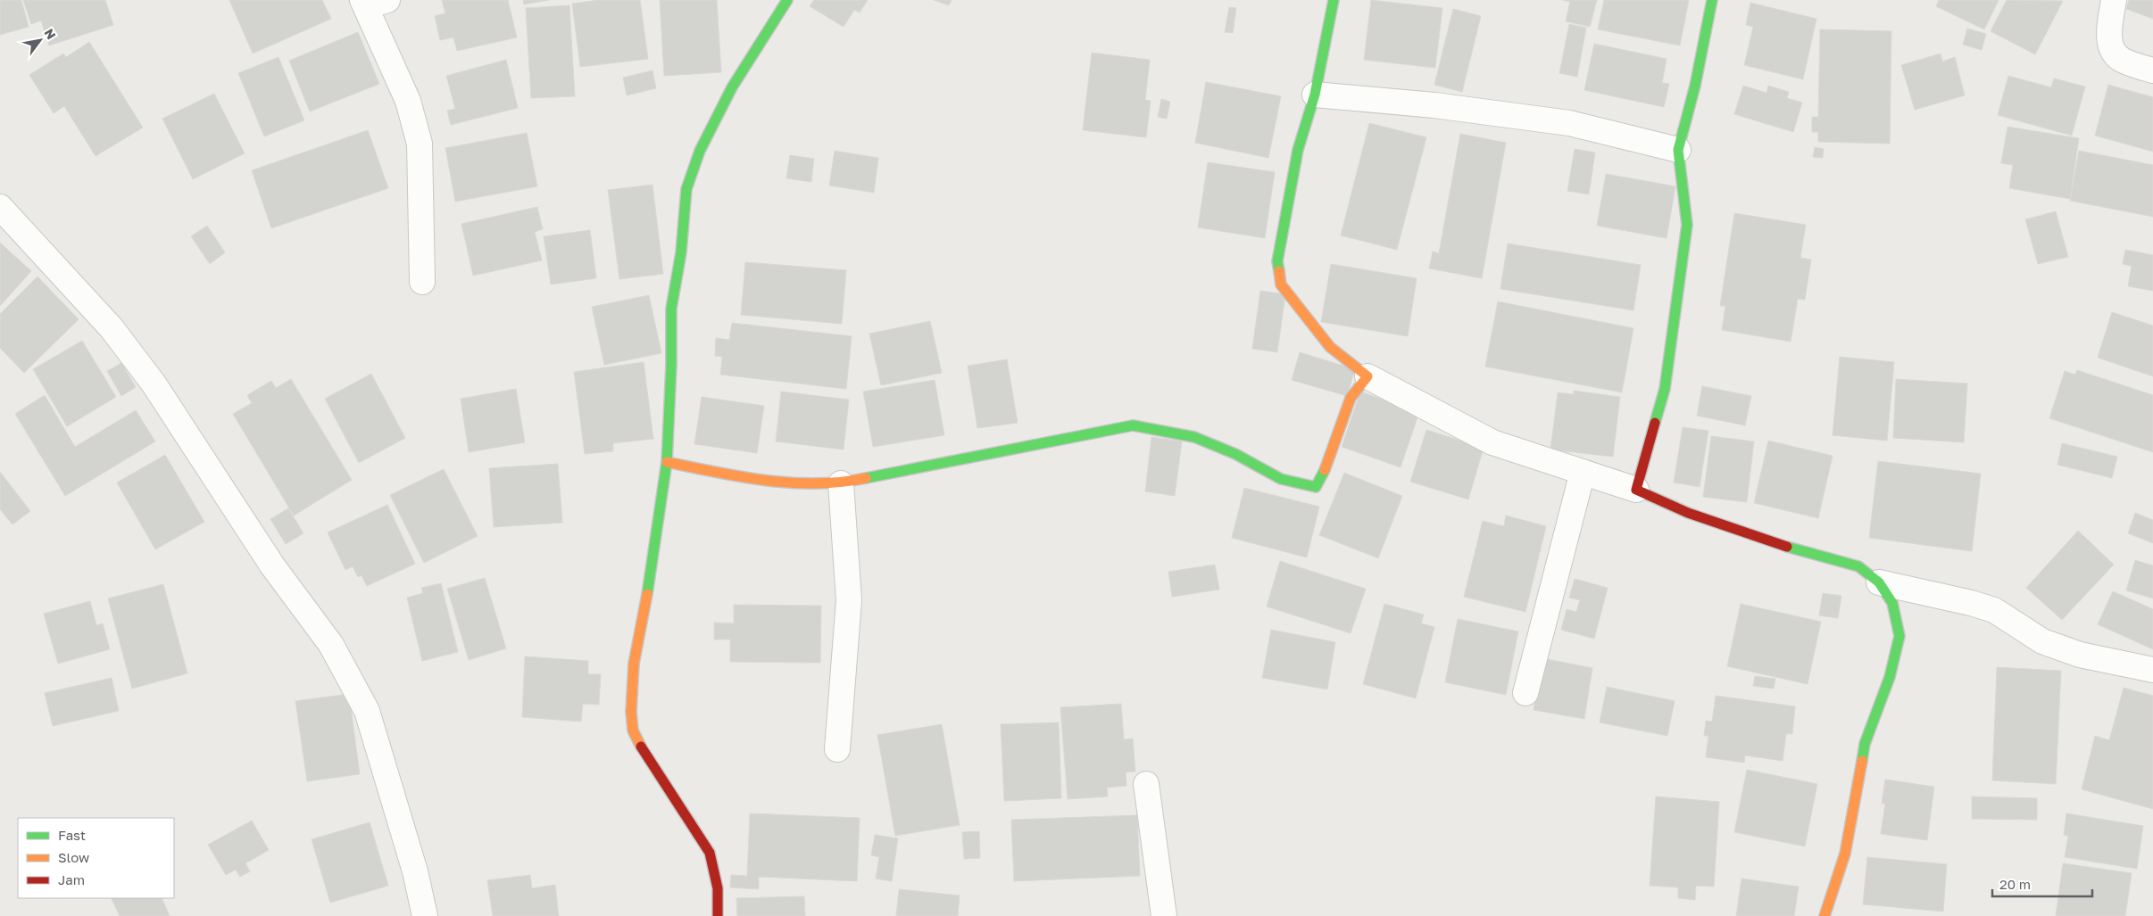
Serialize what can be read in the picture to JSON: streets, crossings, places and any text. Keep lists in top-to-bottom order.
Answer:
{
  "legend": ["Fast", "Slow", "Jam"],
  "scale_bar": "20 m",
  "north": "top right"
}
